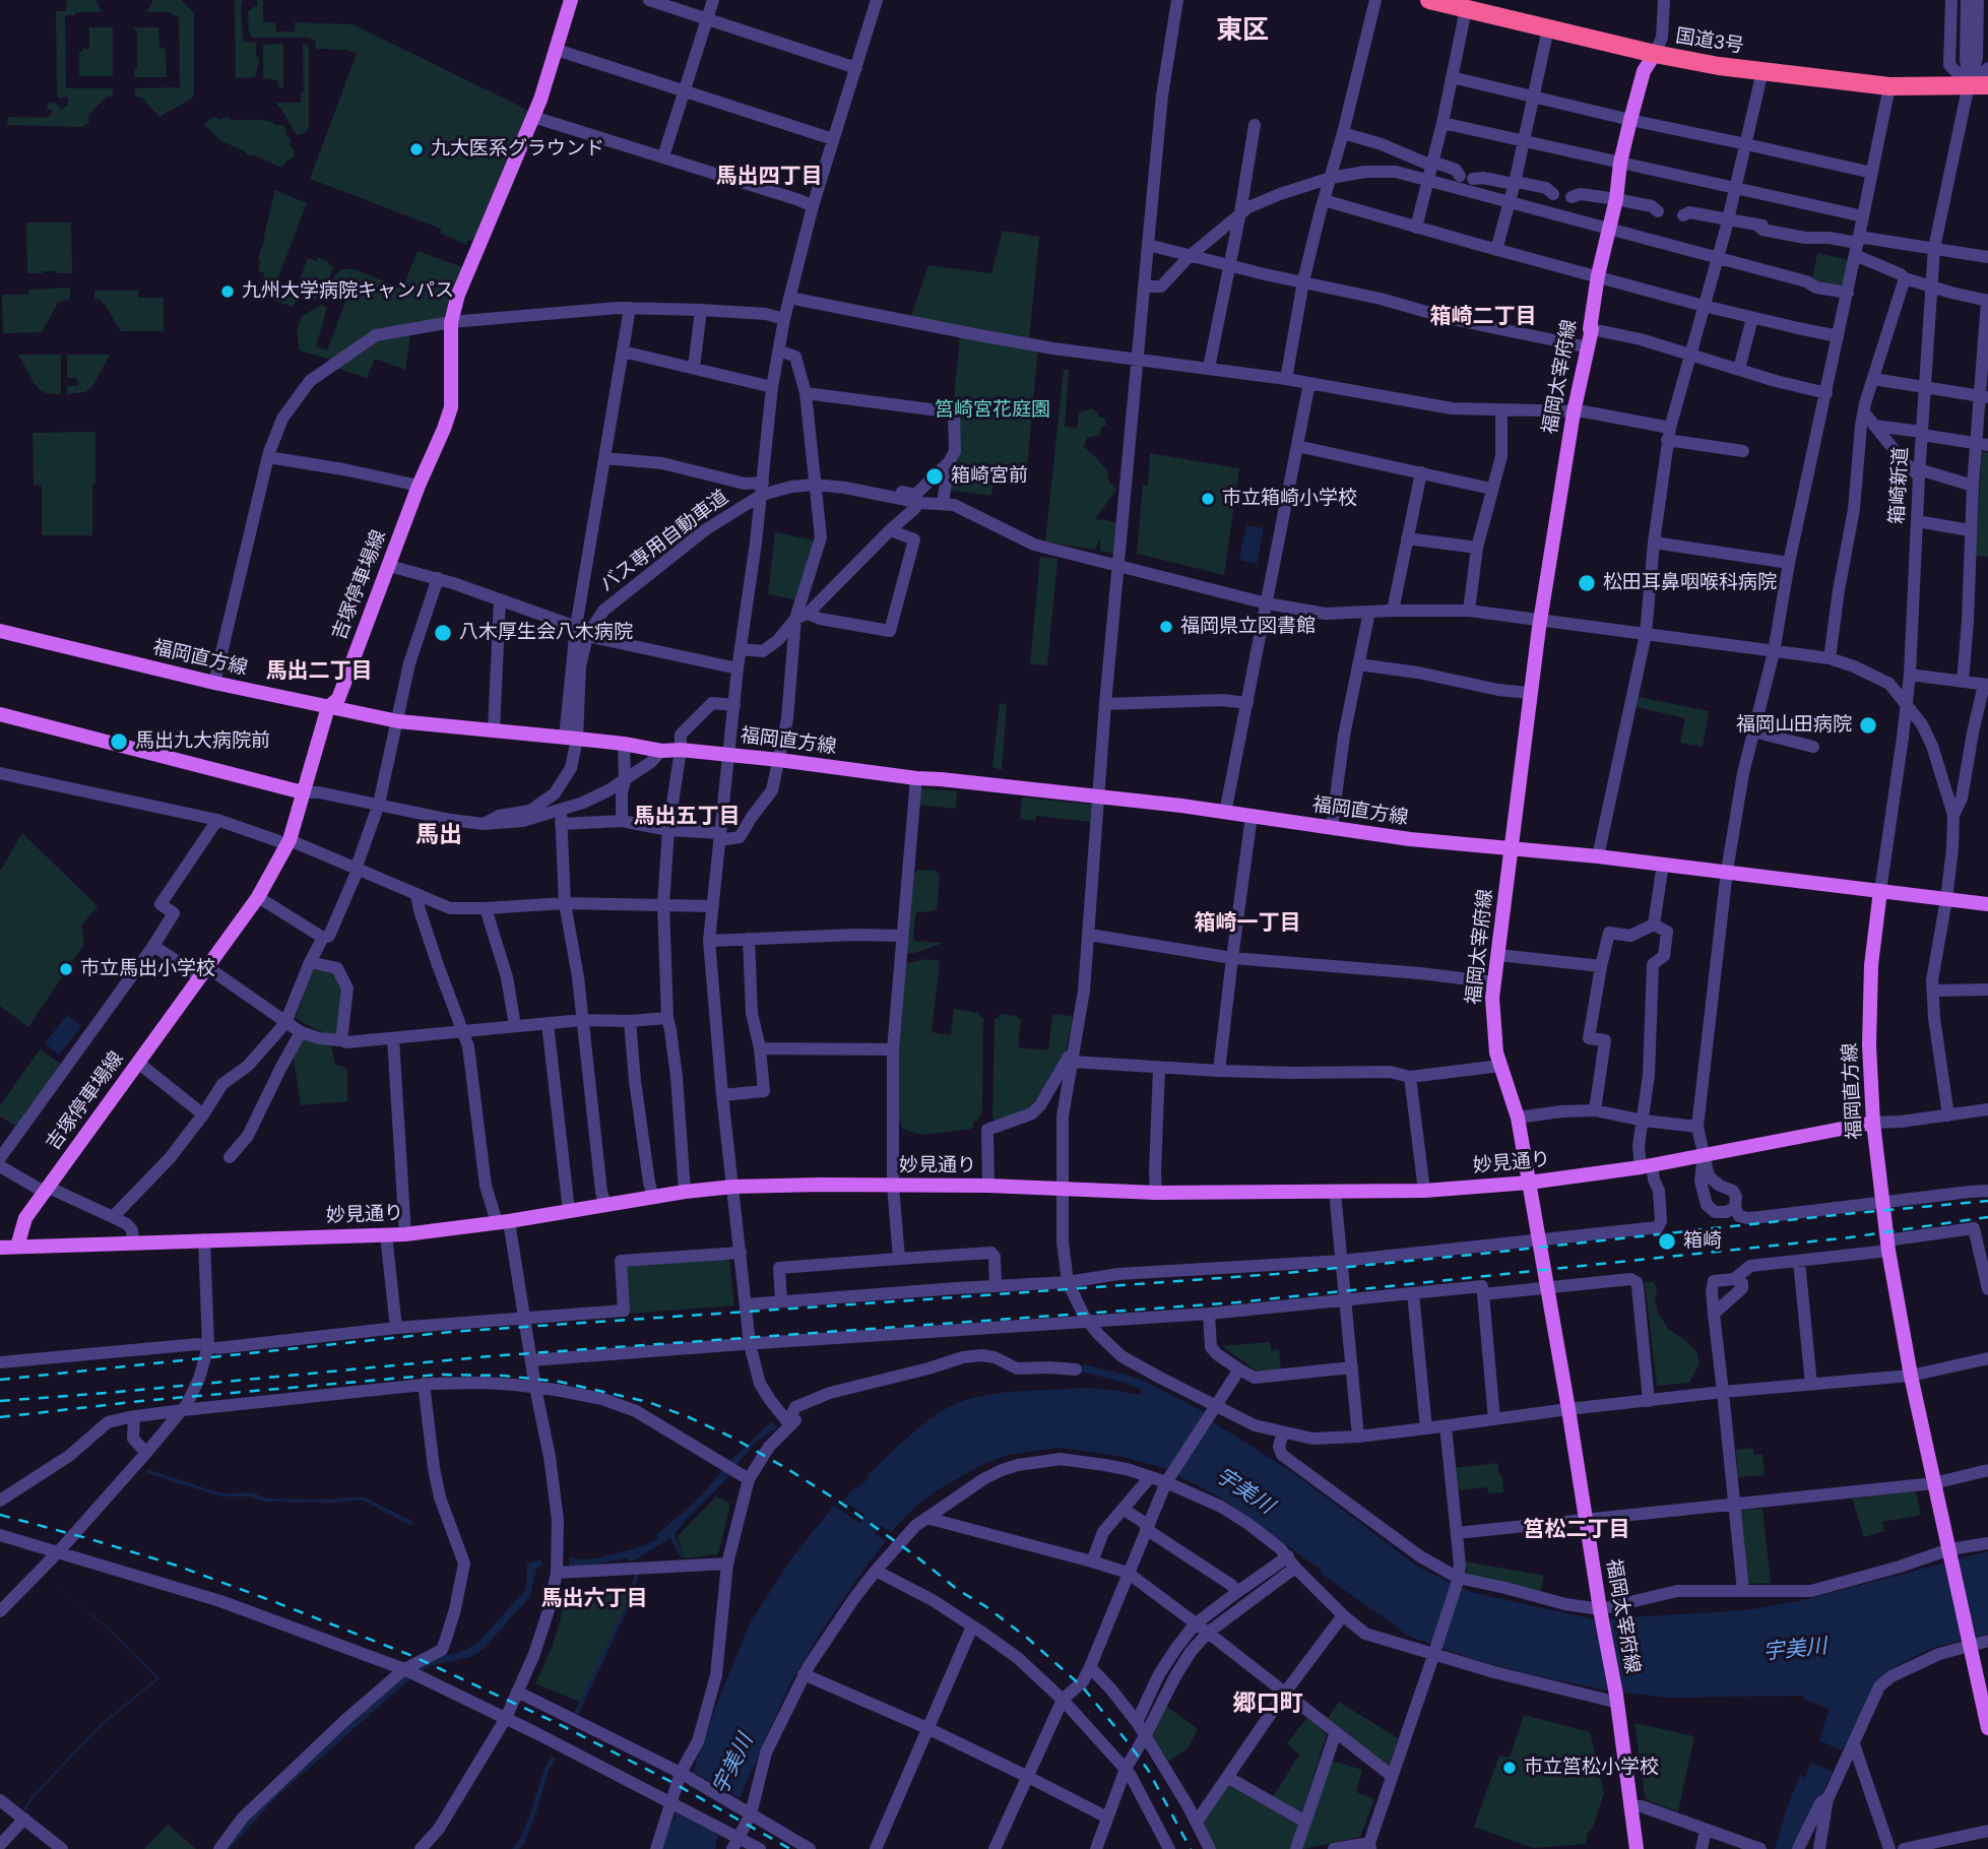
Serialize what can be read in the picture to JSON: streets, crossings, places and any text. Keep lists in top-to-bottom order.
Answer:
{
  "streets": {
    "highway": ["国道3号"],
    "main road": [
      "福岡太宰府線",
      "吉塚停車場線",
      "福岡直方線",
      "妙見通り"
    ],
    "street": ["箱崎新道", "バス専用自動車道"]
  },
  "crossings": [
    ["国道3号", "福岡太宰府線"],
    ["国道3号", "箱崎新道"],
    ["福岡太宰府線", "福岡直方線"],
    ["福岡太宰府線", "妙見通り"],
    ["箱崎新道", "福岡直方線"],
    ["バス専用自動車道", "福岡直方線"],
    ["吉塚停車場線", "福岡直方線"],
    ["吉塚停車場線", "妙見通り"],
    ["福岡直方線", "妙見通り"]
  ],
  "districts": [
    "東区",
    "馬出四丁目",
    "箱崎二丁目",
    "馬出二丁目",
    "馬出五丁目",
    "馬出",
    "箱崎一丁目",
    "筥松二丁目",
    "馬出六丁目",
    "郷口町"
  ],
  "water": ["宇美川"],
  "parks": ["筥崎宮花庭園"],
  "places": [
    "九大医系グラウンド",
    "九州大学病院キャンパス",
    "箱崎宮前",
    "市立箱崎小学校",
    "松田耳鼻咽喉科病院",
    "福岡県立図書館",
    "八木厚生会八木病院",
    "福岡山田病院",
    "馬出九大病院前",
    "市立馬出小学校",
    "箱崎",
    "市立筥松小学校"
  ]
}
